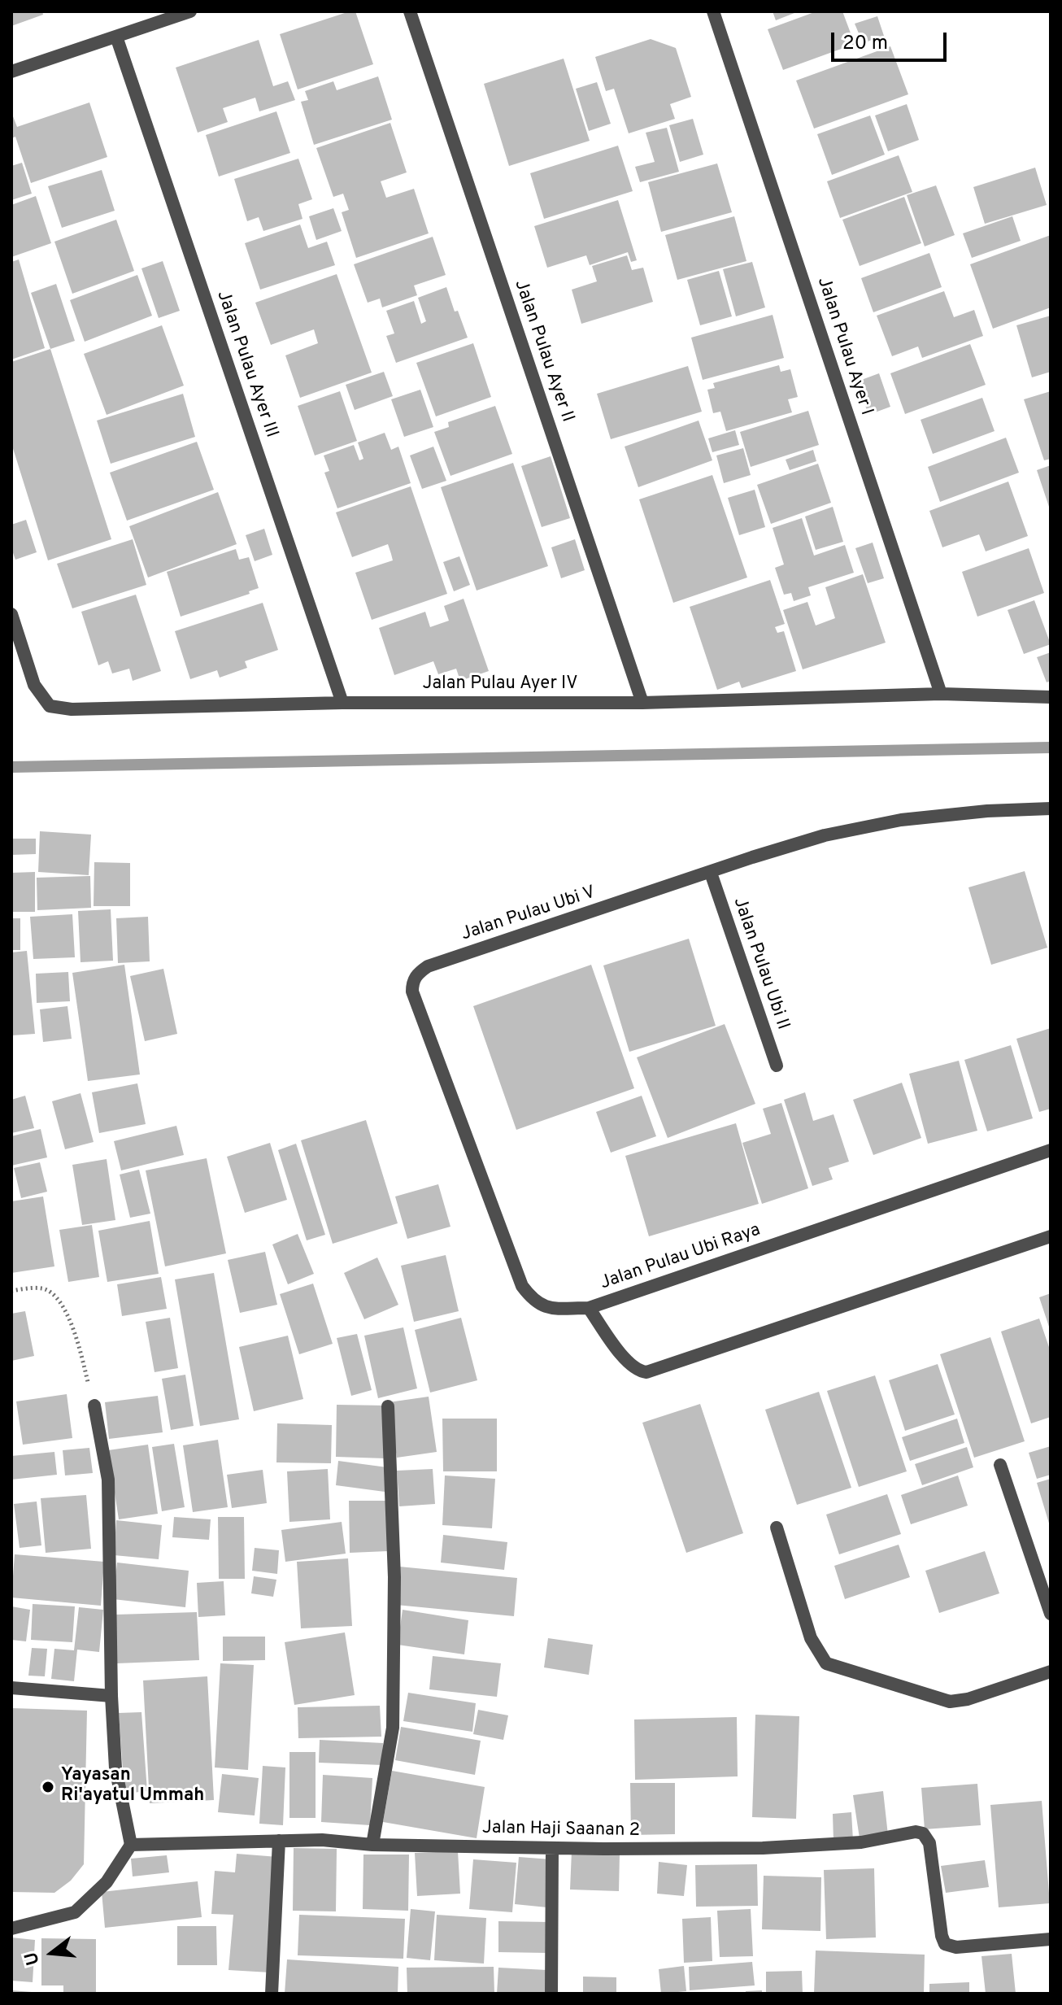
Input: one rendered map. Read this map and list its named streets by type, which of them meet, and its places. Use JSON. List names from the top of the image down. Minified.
{"streets":{"street":["Jalan Pulau Ayer I","Jalan Pulau Ayer II","Jalan Pulau Ayer III","Jalan Pulau Ayer IV","Jalan Pulau Ubi V","Jalan Pulau Ubi II","Jalan Pulau Ubi Raya","Jalan Haji Saanan 2"]},"crossings":[["Jalan Pulau Ayer I","Jalan Pulau Ayer IV"],["Jalan Pulau Ayer II","Jalan Pulau Ayer IV"],["Jalan Pulau Ayer III","Jalan Pulau Ayer IV"],["Jalan Pulau Ubi V","Jalan Pulau Ubi II"],["Jalan Pulau Ubi V","Jalan Pulau Ubi Raya"]],"places":["Yayasan Ri'ayatul Ummah"],"scale_bar":"20 m","north":"left"}
